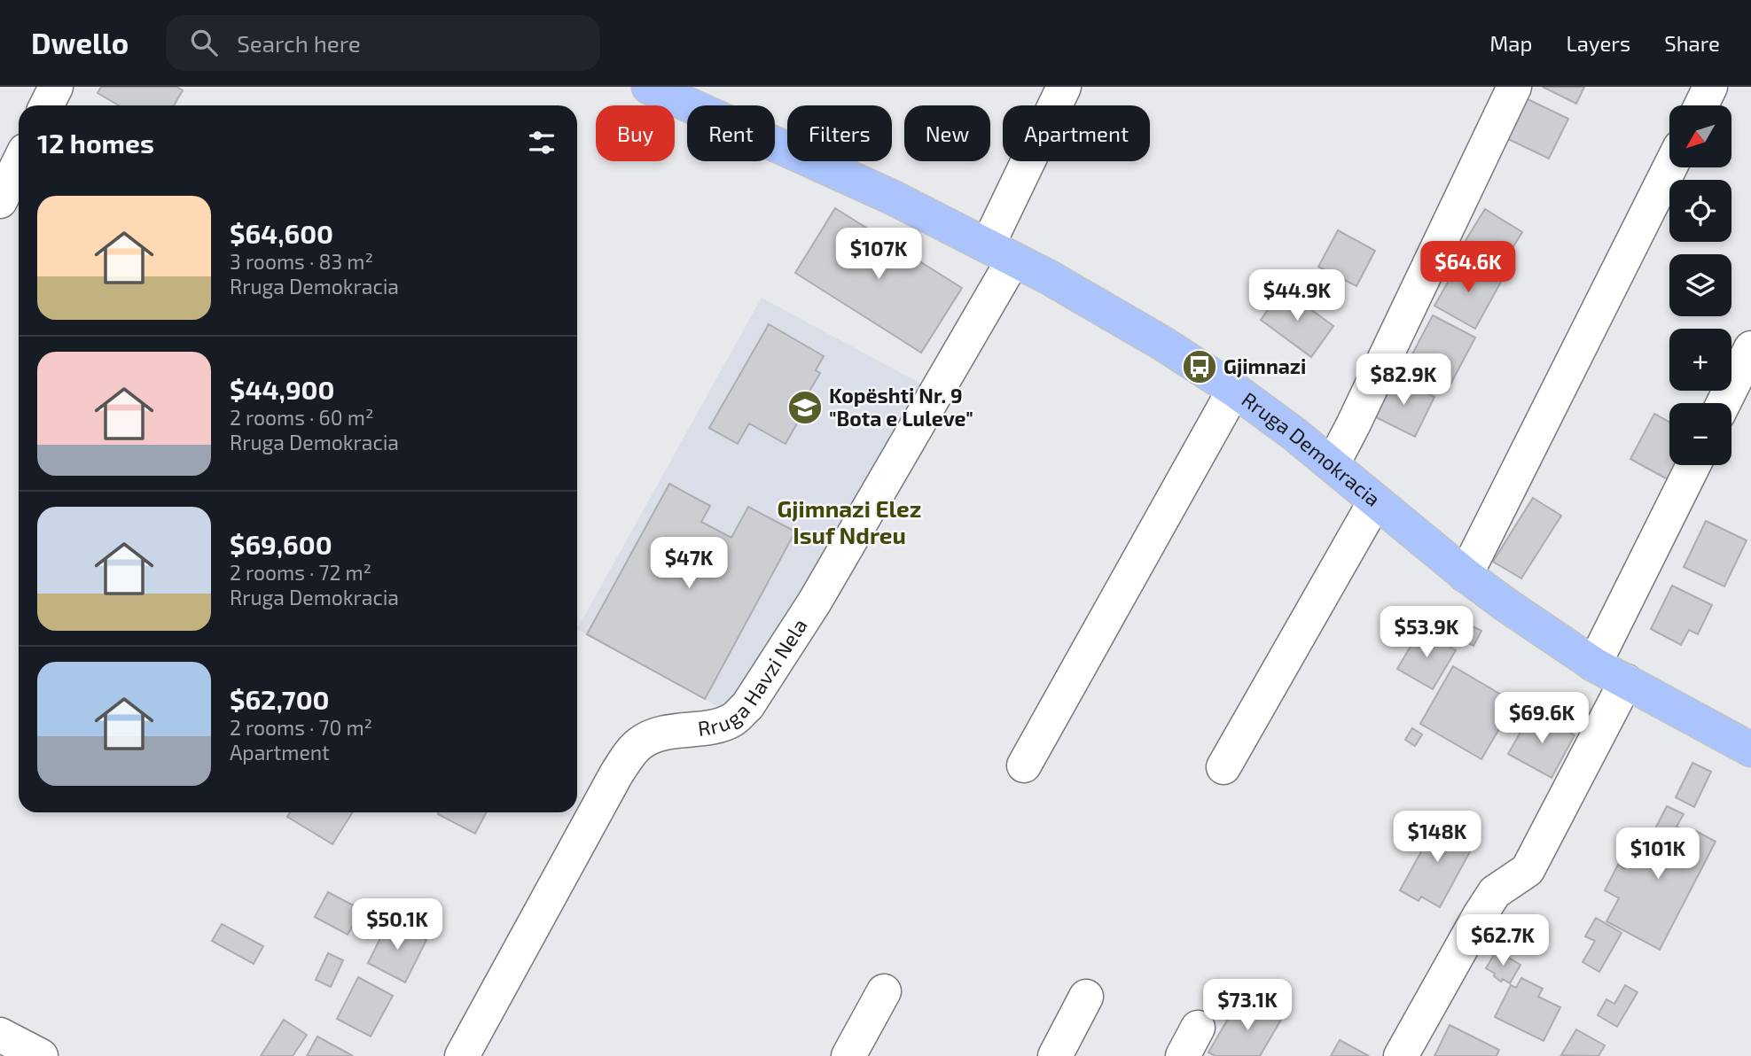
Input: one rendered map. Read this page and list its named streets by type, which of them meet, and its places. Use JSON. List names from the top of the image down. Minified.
{"streets":{"main road":["Rruga Demokracia"],"street":["Rruga Havzi Nela"]},"crossings":[["Rruga Demokracia","Rruga Havzi Nela"]],"districts":["Gjimnazi Elez Isuf Ndreu"],"places":{"bus stop":["Gjimnazi"],"school or university":["Kopështi Nr. 9 \"Bota e Luleve\""]},"north":"bottom left","page":{"header":"Dwello","search":"Search here","nav":["Map","Layers","Share"],"map_buttons":["+","−"],"chip":["Buy","Rent","Filters","New","Apartment"],"heading":"12 homes","list":[{"name":"$64,600","note":"3 rooms · 83 m² · Rruga Demokracia"},{"name":"$44,900","note":"2 rooms · 60 m² · Rruga Demokracia"},{"name":"$69,600","note":"2 rooms · 72 m² · Rruga Demokracia"},{"name":"$62,700","note":"2 rooms · 70 m² · Apartment"}],"price":["$107K","$64.6K","$44.9K","$82.9K","$47K","$53.9K","$69.6K","$148K","$101K","$50.1K","$62.7K","$73.1K"]}}
